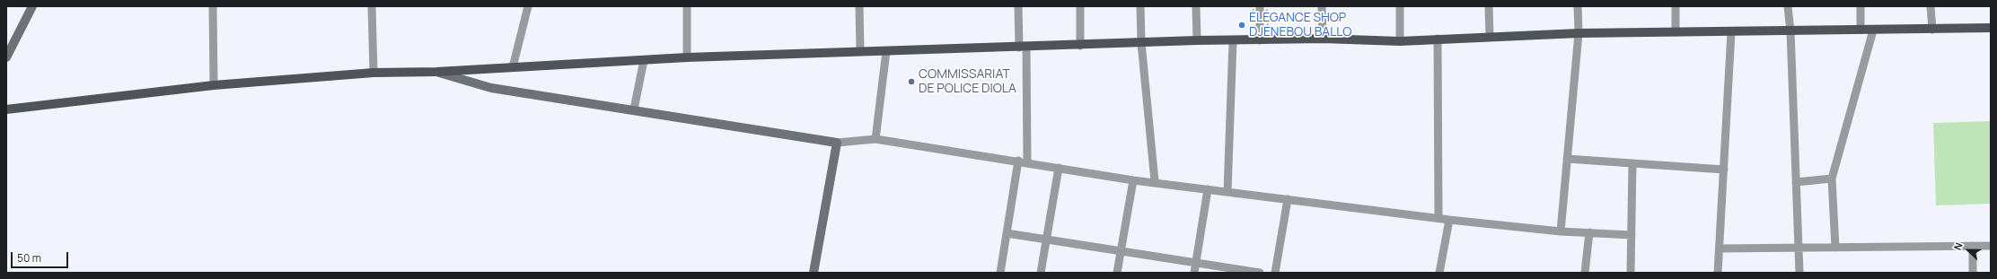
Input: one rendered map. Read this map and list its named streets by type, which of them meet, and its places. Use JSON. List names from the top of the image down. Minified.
{"places":["ÉLÉGANCE SHOP DJÉNEBOU BALLO","COMMISSARIAT DE POLICE DIOLA"],"scale_bar":"50 m","north":"left"}
